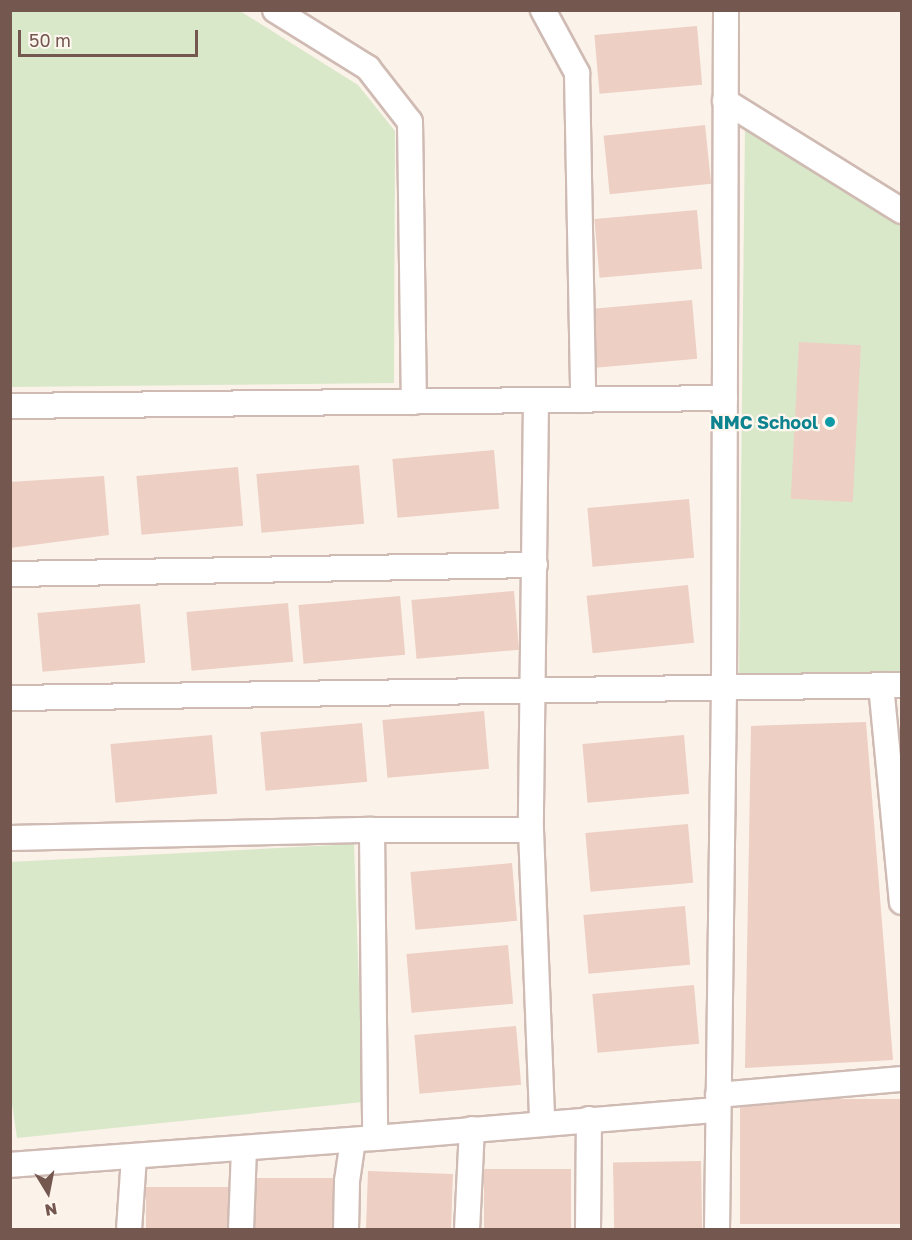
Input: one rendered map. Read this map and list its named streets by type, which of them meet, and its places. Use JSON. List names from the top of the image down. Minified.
{"places":["NMC School"],"scale_bar":"50 m","north":"bottom"}
